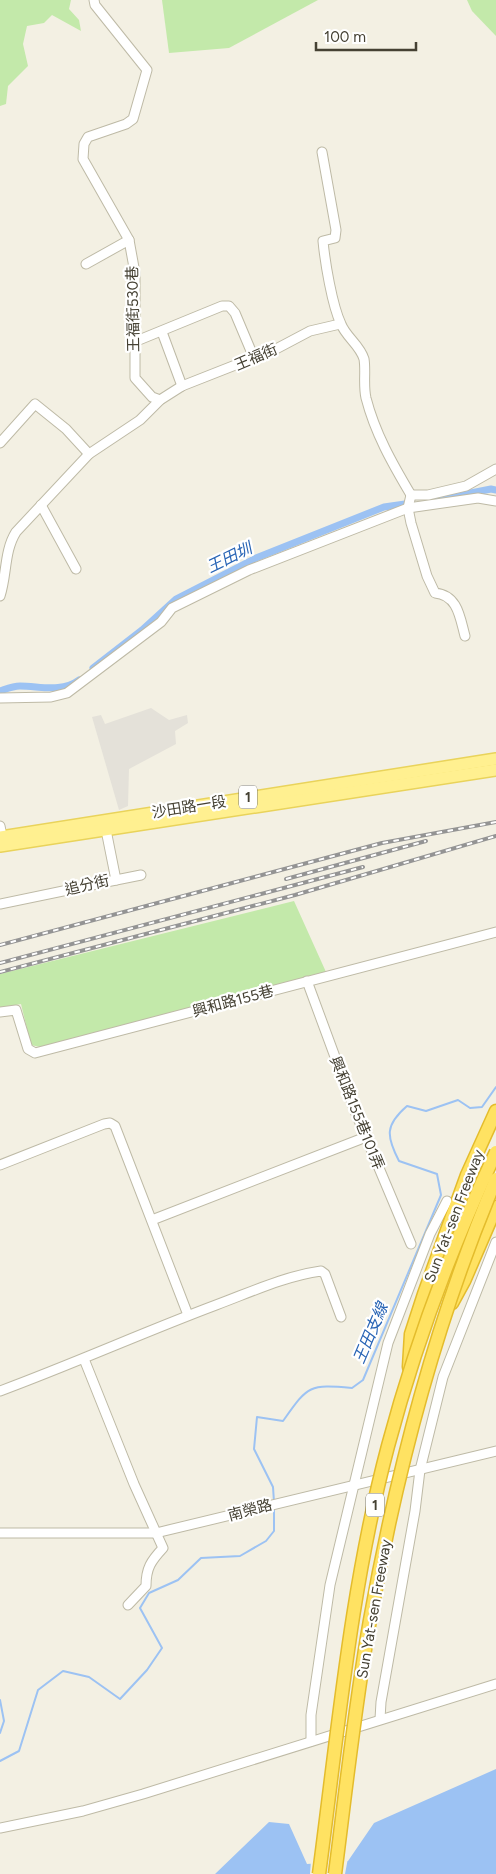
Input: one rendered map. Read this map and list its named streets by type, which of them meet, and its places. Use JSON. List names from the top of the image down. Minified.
{"streets":{"highway":["1","Sun Yat-sen Freeway"],"main road":["沙田路一段"],"street":["王福街530巷","王福街","追分街","興和路155巷","興和路155巷101弄","南榮路"]},"crossings":[["王福街530巷","王福街"],["沙田路一段","追分街"],["興和路155巷","興和路155巷101弄"]],"water":["王田圳","王田支線"],"scale_bar":"100 m"}
